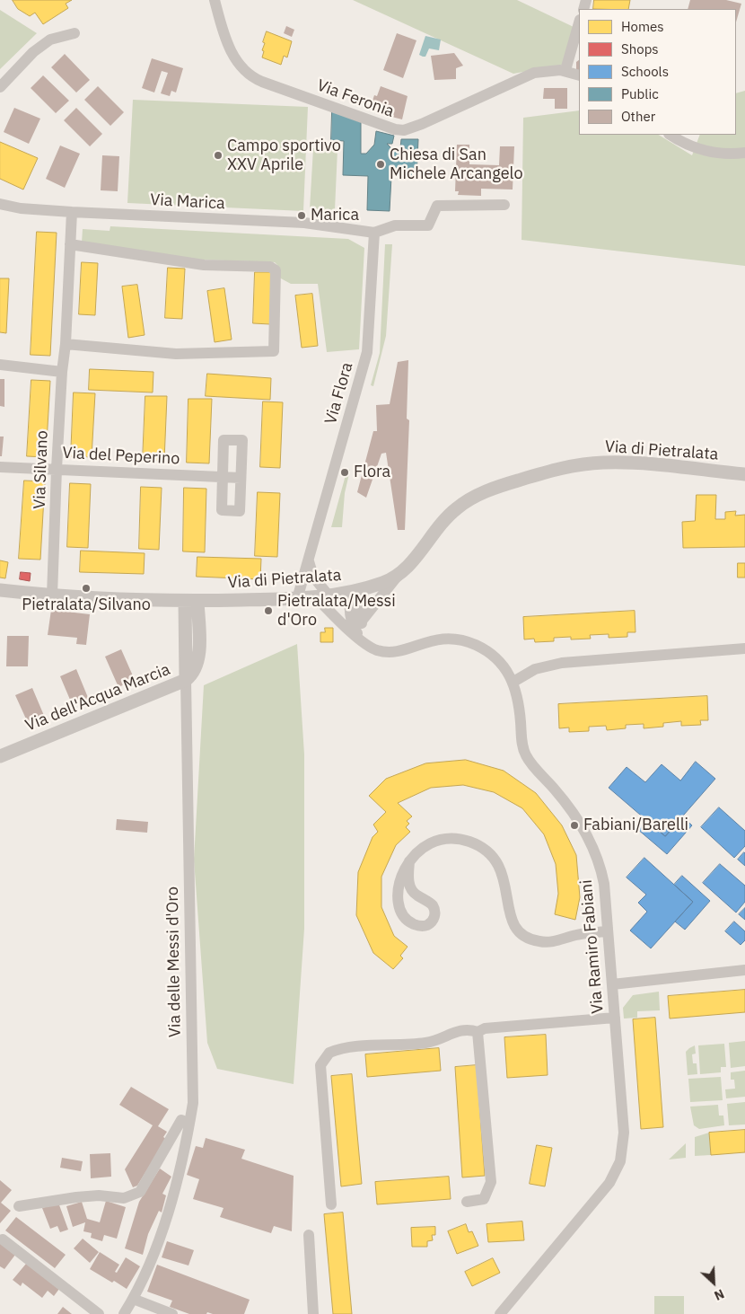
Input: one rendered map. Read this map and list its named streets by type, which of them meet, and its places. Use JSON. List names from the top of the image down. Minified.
{"streets":{"street":["Via Feronia","Via Marica","Via Flora","Via di Pietralata","Via del Peperino","Via Silvano","Via dell'Acqua Marcia","Via Ramiro Fabiani","Via delle Messi d'Oro"]},"crossings":[["Via Marica","Via Flora"],["Via Marica","Via Silvano"],["Via Flora","Via di Pietralata"],["Via di Pietralata","Via Silvano"],["Via di Pietralata","Via dell'Acqua Marcia"],["Via di Pietralata","Via Ramiro Fabiani"],["Via del Peperino","Via Silvano"],["Via dell'Acqua Marcia","Via delle Messi d'Oro"]],"places":["Campo sportivo XXV Aprile","Chiesa di San Michele Arcangelo","Marica","Flora","Pietralata/Silvano","Pietralata/Messi d'Oro","Fabiani/Barelli"],"legend":["Homes","Shops","Schools","Public","Other"],"north":"bottom right"}
